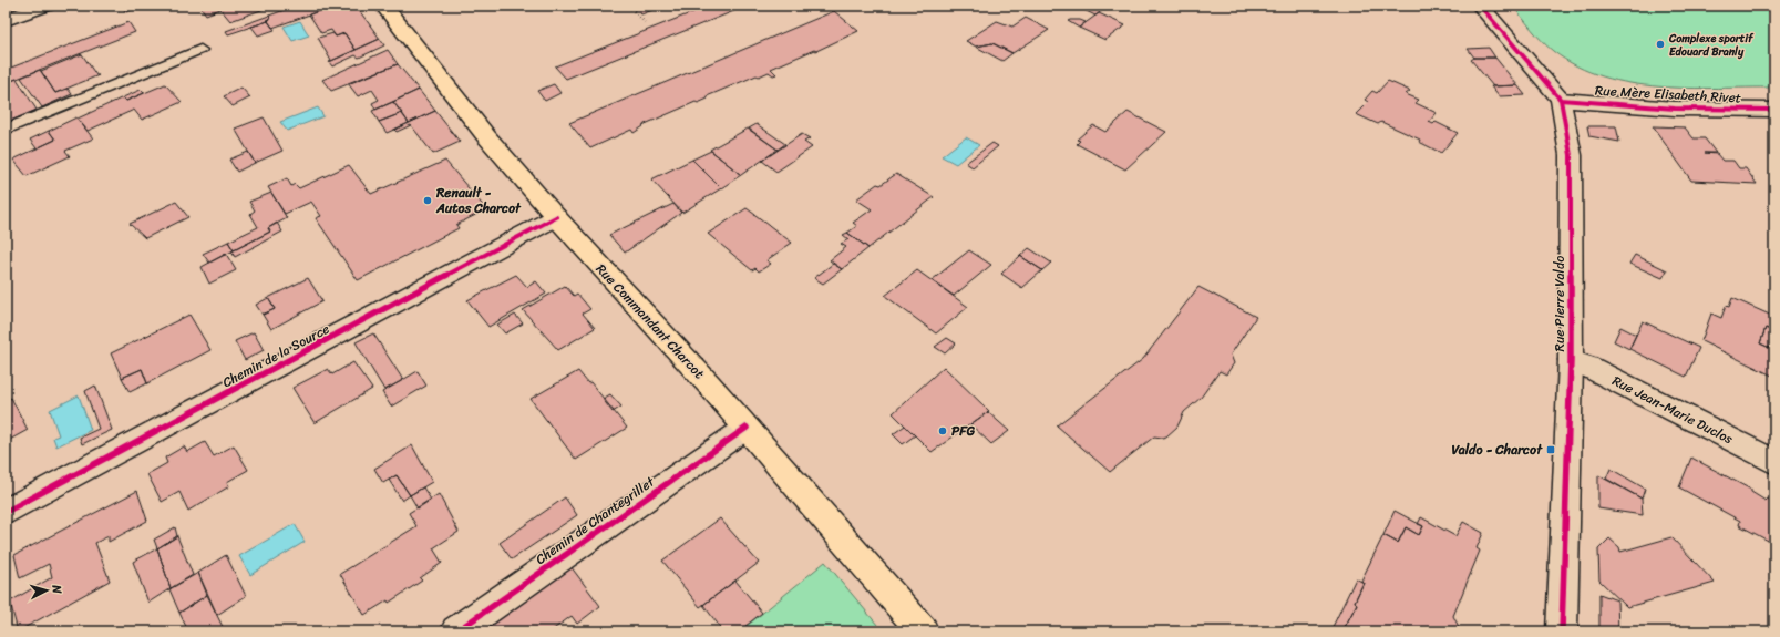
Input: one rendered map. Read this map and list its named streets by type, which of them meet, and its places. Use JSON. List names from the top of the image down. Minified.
{"streets":{"main road":["Rue Commandant Charcot"],"street":["Rue Mère Elisabeth Rivet","Rue Pierre Valdo","Chemin de la Source","Rue Jean-Marie Duclos","Chemin de Chantegrillet"]},"crossings":[["Rue Mère Elisabeth Rivet","Rue Pierre Valdo"],["Rue Pierre Valdo","Rue Jean-Marie Duclos"],["Rue Commandant Charcot","Chemin de la Source"],["Rue Commandant Charcot","Chemin de Chantegrillet"]],"places":{"other":["Complexe sportif Edouard Branly","Renault - Autos Charcot","PFG"],"transit":["Valdo - Charcot"]},"north":"right"}
